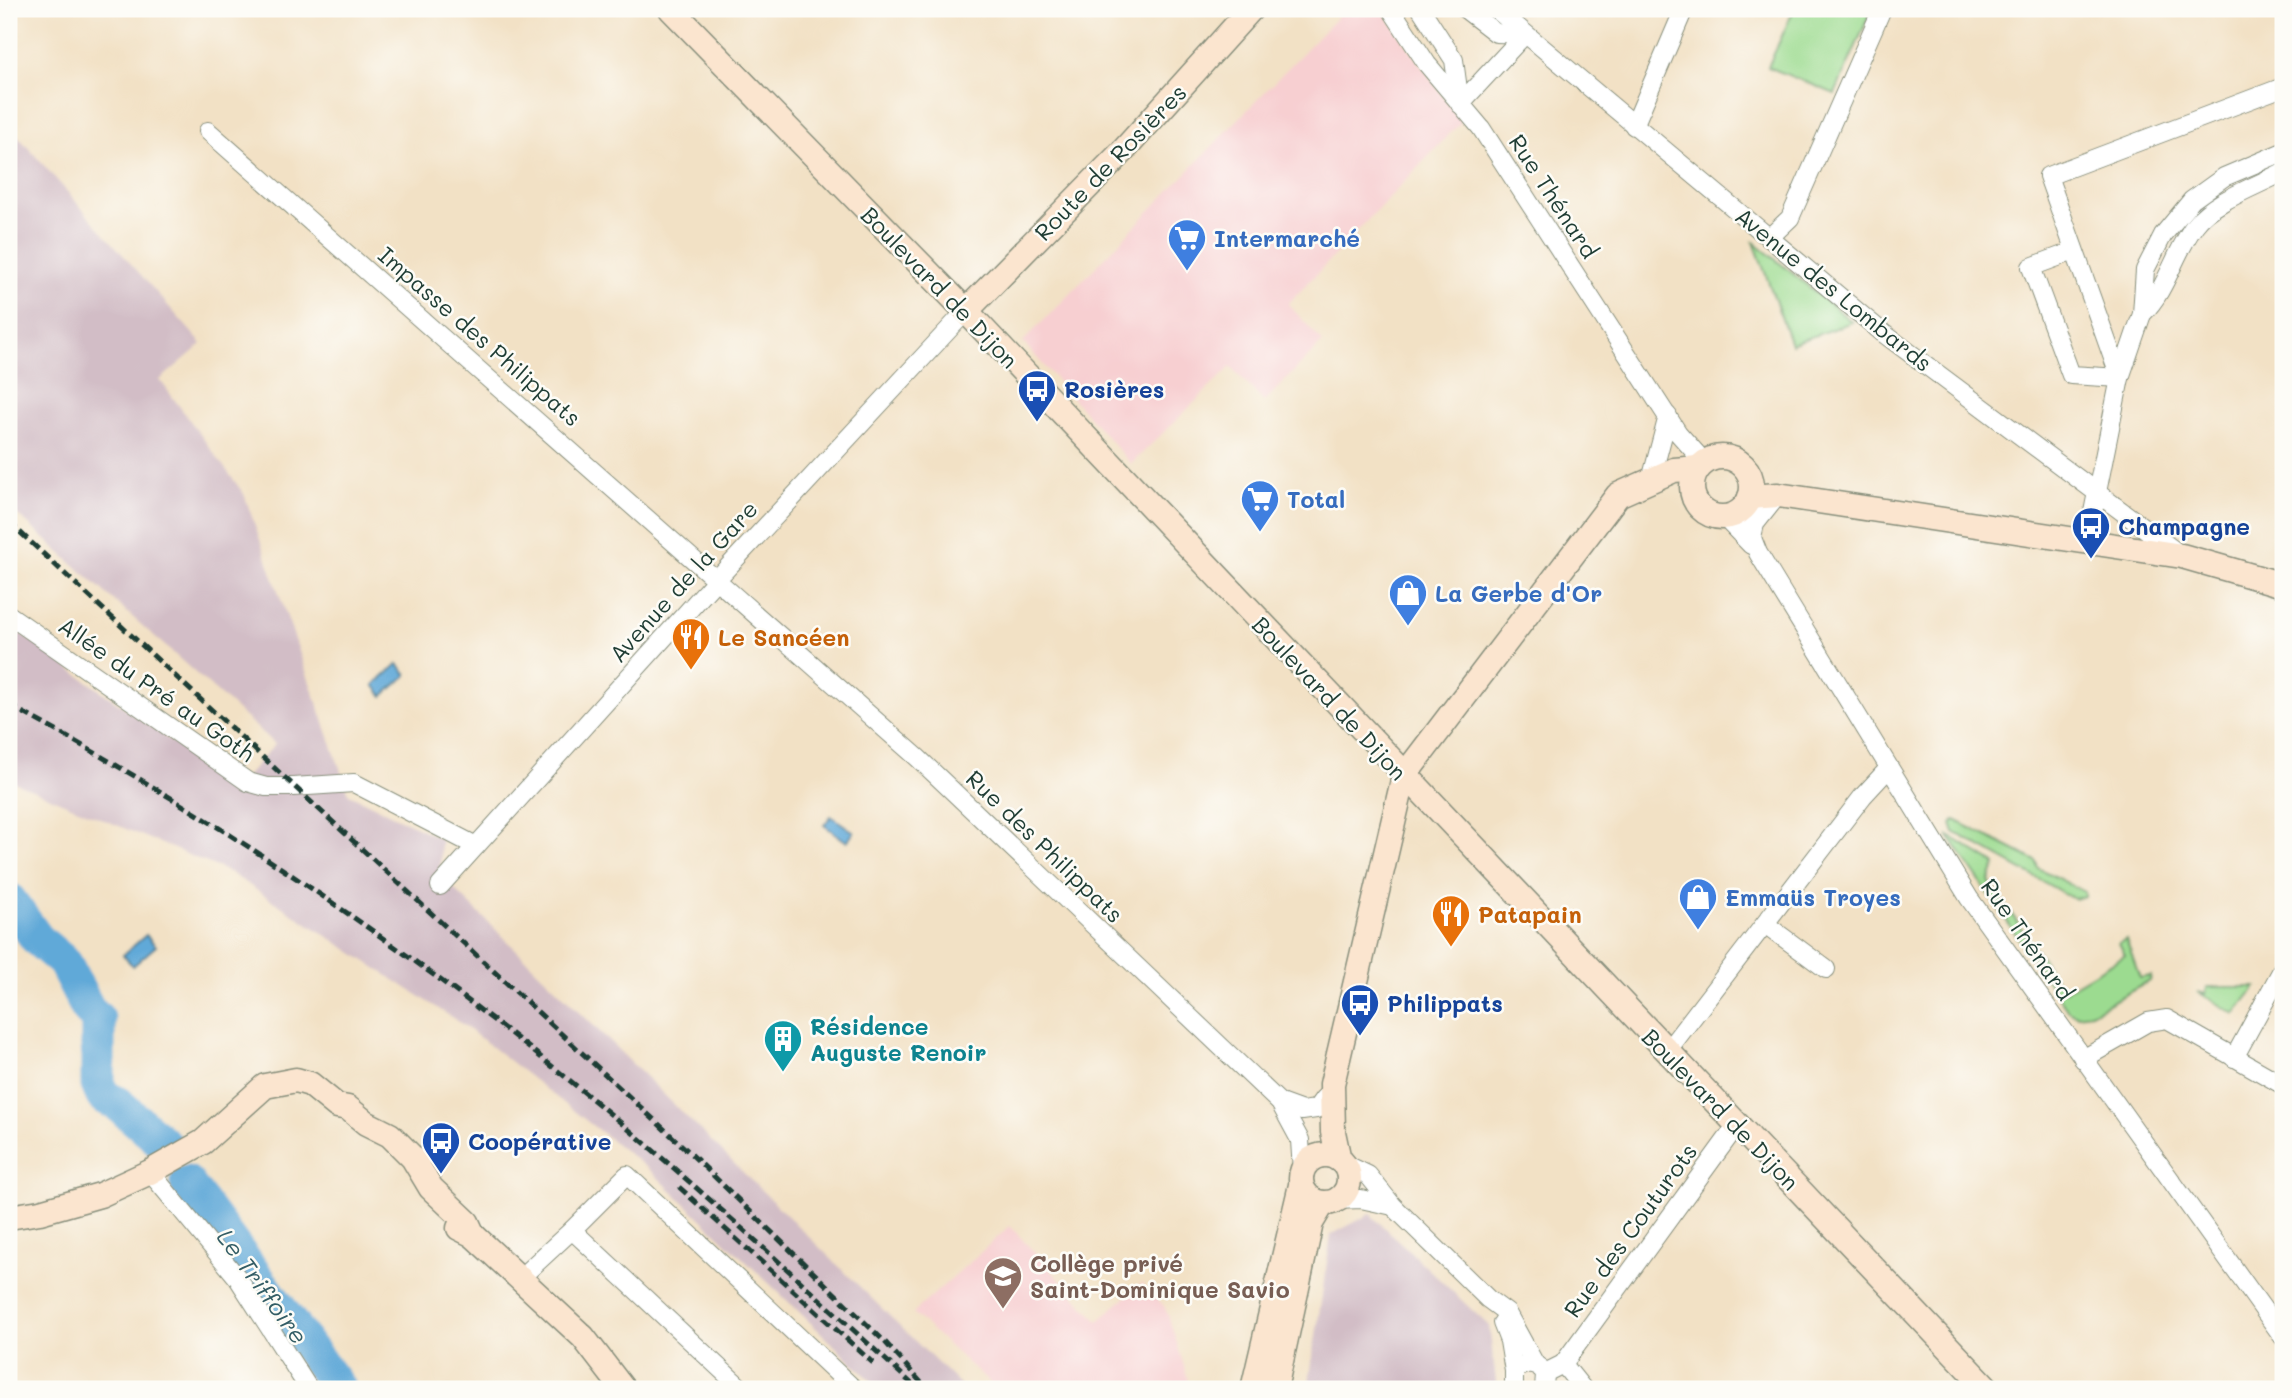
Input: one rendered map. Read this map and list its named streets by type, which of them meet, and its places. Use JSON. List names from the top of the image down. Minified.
{"streets":{"street":["Route de Rosières","Rue Thénard","Boulevard de Dijon","Avenue des Lombards","Impasse des Philippats","Avenue de la Gare","Allée du Pré au Goth","Rue des Philippats","Rue des Couturots"]},"crossings":[["Route de Rosières","Boulevard de Dijon"],["Route de Rosières","Avenue de la Gare"],["Rue Thénard","Avenue des Lombards"],["Boulevard de Dijon","Avenue de la Gare"],["Boulevard de Dijon","Rue des Couturots"],["Impasse des Philippats","Avenue de la Gare"],["Impasse des Philippats","Rue des Philippats"],["Avenue de la Gare","Allée du Pré au Goth"],["Avenue de la Gare","Rue des Philippats"]],"water":["Le Triffoire"],"places":{"supermarket":["Intermarché","Total"],"bus stop":["Rosières","Champagne","Philippats","Coopérative"],"shop":["La Gerbe d'Or","Emmaüs Troyes"],"restaurant":["Le Sancéen","Patapain"],"building":["Résidence Auguste Renoir"],"school or university":["Collège privé Saint-Dominique Savio"]}}
